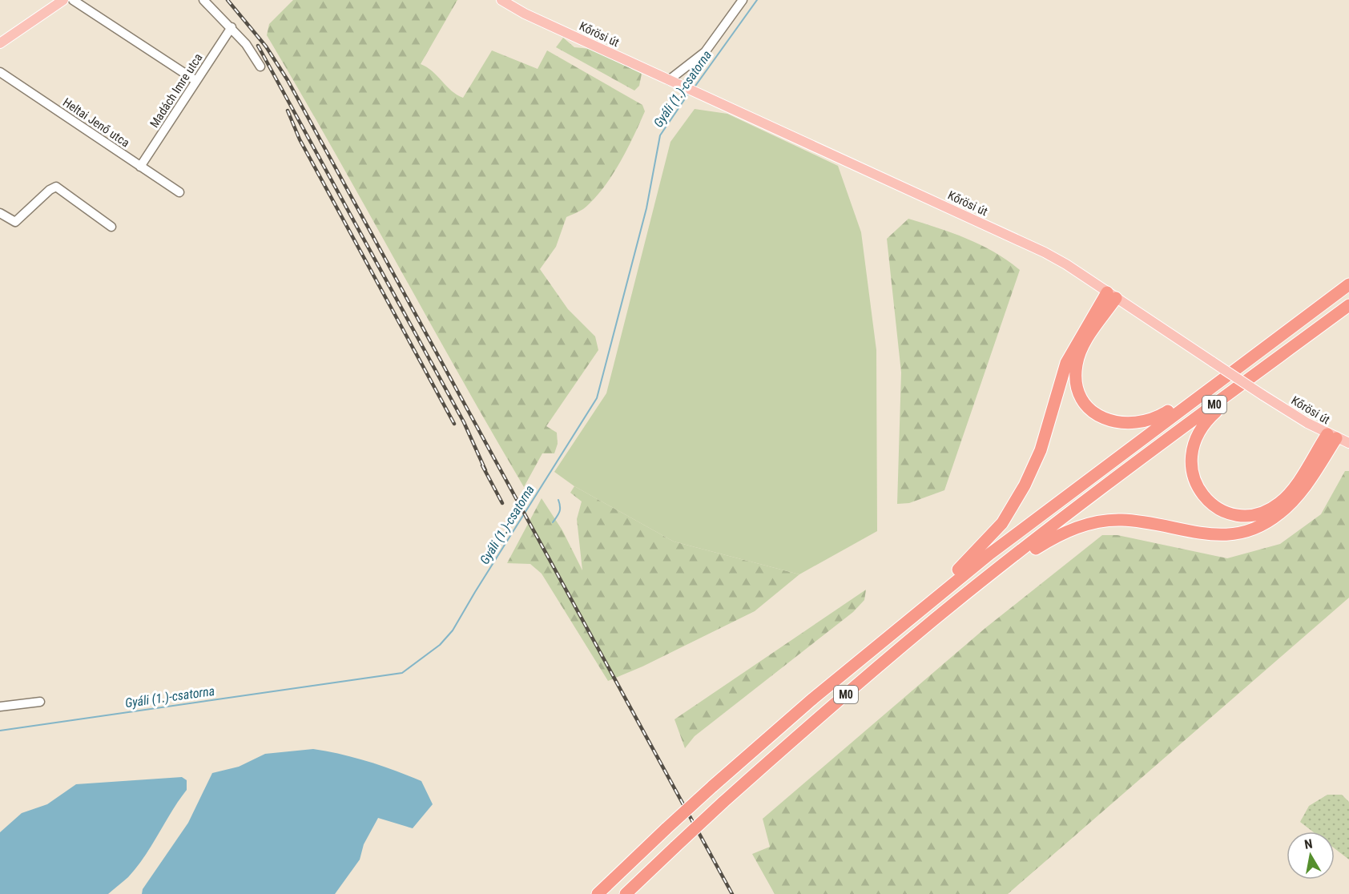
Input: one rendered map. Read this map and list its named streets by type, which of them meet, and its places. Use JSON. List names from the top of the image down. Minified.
{"streets":{"highway":["M0"],"main road":["Kőrösi út"],"street":["Madách Imre utca","Heltai Jenő utca"]},"crossings":[["Madách Imre utca","Heltai Jenő utca"]],"water":["Gyáli (1.)-csatorna"],"north":"top"}
